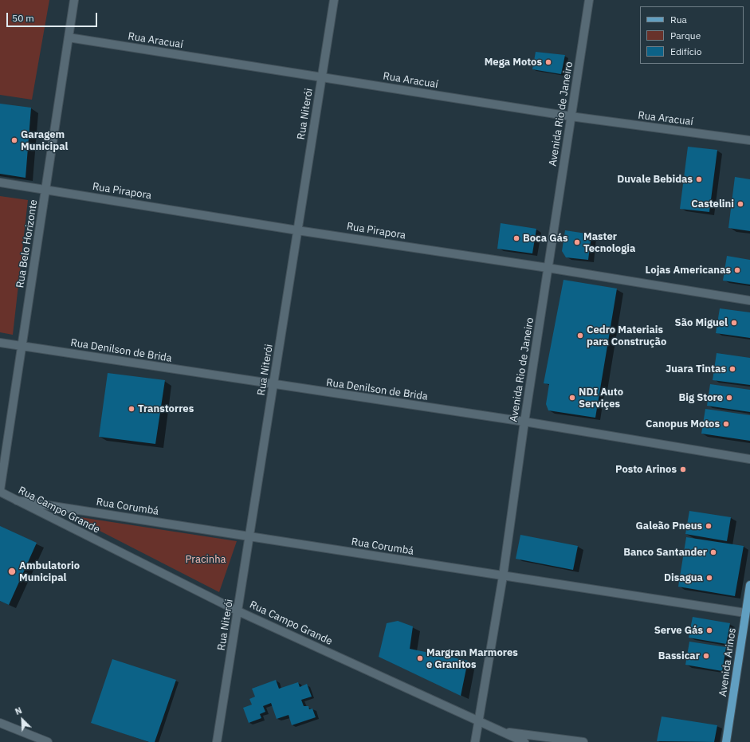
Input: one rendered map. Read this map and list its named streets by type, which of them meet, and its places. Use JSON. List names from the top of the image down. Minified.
{"streets":{"main road":["Avenida Arinos"],"street":["Rua Aracuaí","Rua Niterói","Avenida Rio de Janeiro","Rua Pirapora","Rua Belo Horizonte","Rua Denilson de Brida","Rua Corumbá","Rua Campo Grande"]},"crossings":[["Rua Aracuaí","Rua Niterói"],["Rua Aracuaí","Avenida Rio de Janeiro"],["Rua Aracuaí","Rua Belo Horizonte"],["Rua Niterói","Rua Pirapora"],["Rua Niterói","Rua Denilson de Brida"],["Rua Niterói","Rua Corumbá"],["Rua Niterói","Rua Campo Grande"],["Avenida Rio de Janeiro","Rua Pirapora"],["Avenida Rio de Janeiro","Rua Denilson de Brida"],["Avenida Rio de Janeiro","Rua Corumbá"],["Avenida Rio de Janeiro","Rua Campo Grande"],["Rua Pirapora","Rua Belo Horizonte"],["Rua Belo Horizonte","Rua Denilson de Brida"],["Rua Belo Horizonte","Rua Campo Grande"],["Rua Corumbá","Rua Campo Grande"],["Rua Corumbá","Avenida Arinos"]],"parks":["Pracinha"],"places":["Mega Motos","Garagem Municipal","Duvale Bebidas","Castelini","Boca Gás","Master Tecnologia","Lojas Americanas","São Miguel","Cedro Materiais para Construção","Juara Tintas","NDI Auto Serviçes","Big Store","Transtorres","Canopus Motos","Posto Arinos","Galeão Pneus","Banco Santander","Ambulatorio Municipal","Disagua","Serve Gás","Bassicar","Margran Marmores e Granitos"],"legend":["Rua","Parque","Edifício"],"scale_bar":"50 m","north":"top left"}
